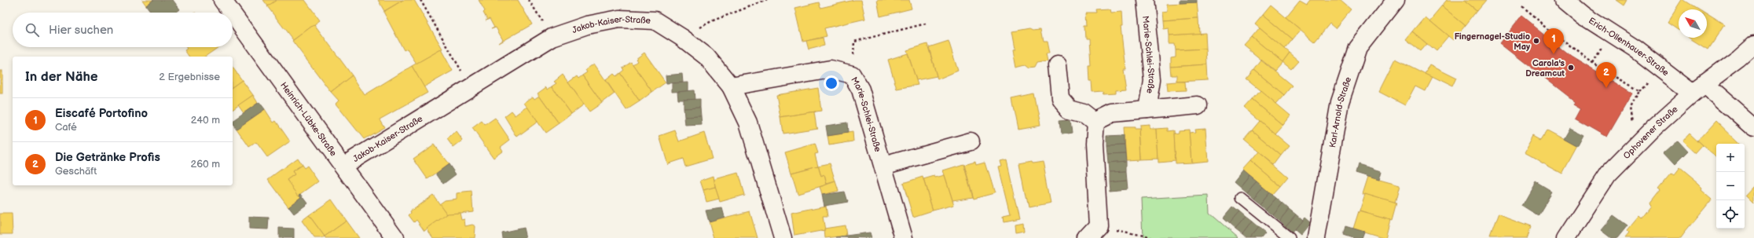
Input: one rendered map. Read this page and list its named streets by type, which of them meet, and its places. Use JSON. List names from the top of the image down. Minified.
{"streets":{"street":["Jakob-Kaiser-Straße","Erich-Ollenhauer-Straße","Marie-Schlei-Straße","Karl-Arnold-Straße","Heinrich-Lübke-Straße","Ophovener Straße"]},"crossings":[["Jakob-Kaiser-Straße","Marie-Schlei-Straße"],["Jakob-Kaiser-Straße","Heinrich-Lübke-Straße"],["Erich-Ollenhauer-Straße","Ophovener Straße"]],"places":["Fingernagel-Studio May","Carola's Dreamcut"],"north":"top left","page":{"search":"Hier suchen","pins":["1","2"],"heading":["In der Nähe","2 Ergebnisse"],"list":[{"mark":"1","name":"Eiscafé Portofino","note":"Café","value":"240 m"},{"mark":"2","name":"Die Getränke Profis","note":"Geschäft","value":"260 m"}],"map_buttons":["+","−"]}}
